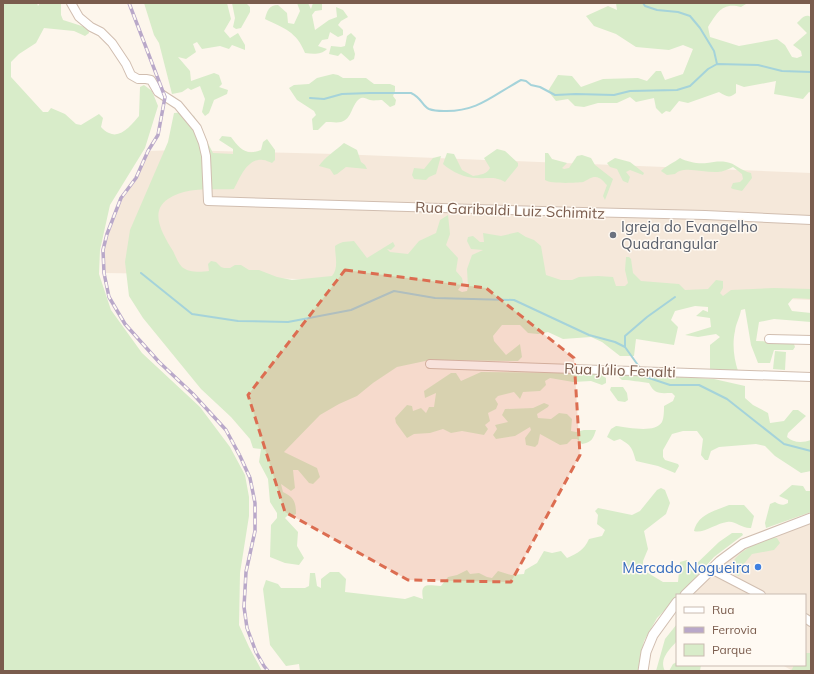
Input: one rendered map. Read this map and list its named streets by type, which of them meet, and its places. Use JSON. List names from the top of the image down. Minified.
{"streets":{"street":["Rua Garibaldi Luiz Schimitz","Rua Júlio Fenalti"]},"places":["Igreja do Evangelho Quadrangular","Mercado Nogueira"],"legend":["Rua","Ferrovia","Parque"]}
